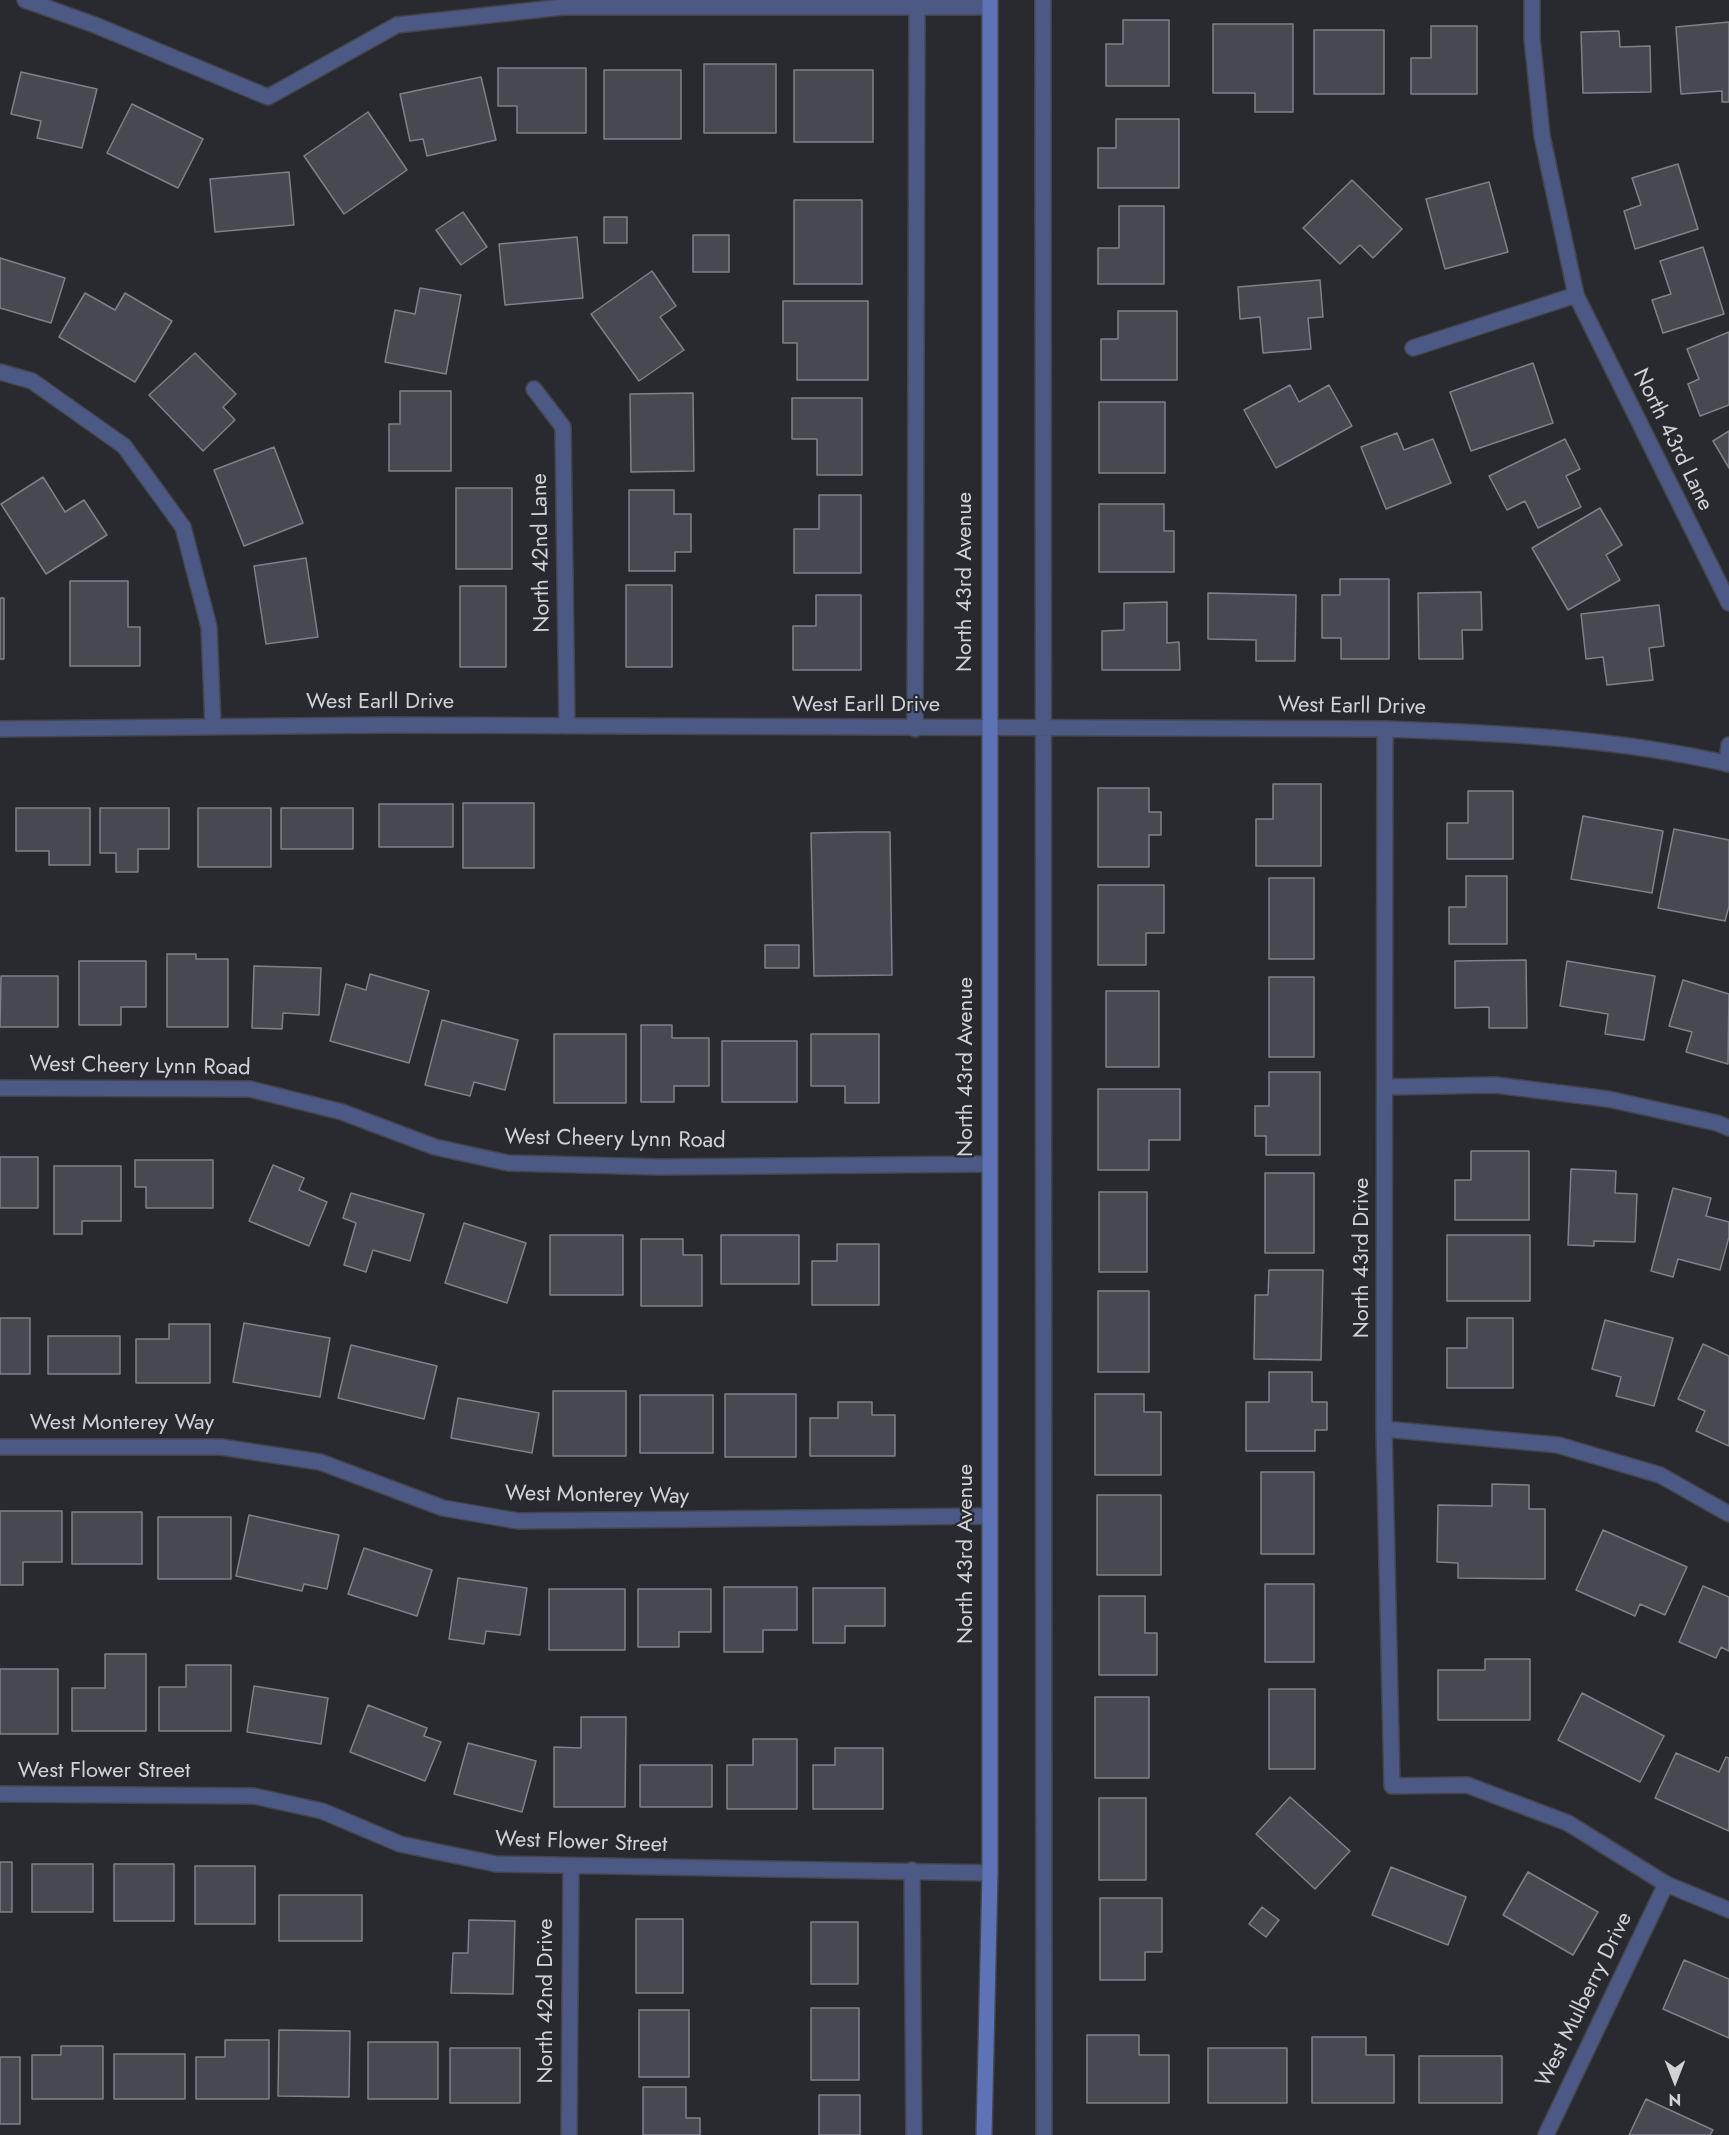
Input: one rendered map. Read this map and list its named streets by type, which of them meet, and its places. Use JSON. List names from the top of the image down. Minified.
{"streets":{"main road":["North 43rd Avenue"],"street":["North 43rd Lane","North 42nd Lane","West Earll Drive","West Cheery Lynn Road","North 43rd Drive","West Monterey Way","West Flower Street","West Mulberry Drive","North 42nd Drive"]},"crossings":[["North 42nd Lane","West Earll Drive"],["North 43rd Avenue","West Earll Drive"],["North 43rd Avenue","West Cheery Lynn Road"],["North 43rd Avenue","West Monterey Way"],["North 43rd Avenue","West Flower Street"],["West Earll Drive","North 43rd Drive"],["North 43rd Drive","West Mulberry Drive"],["West Flower Street","North 42nd Drive"]],"north":"bottom"}
